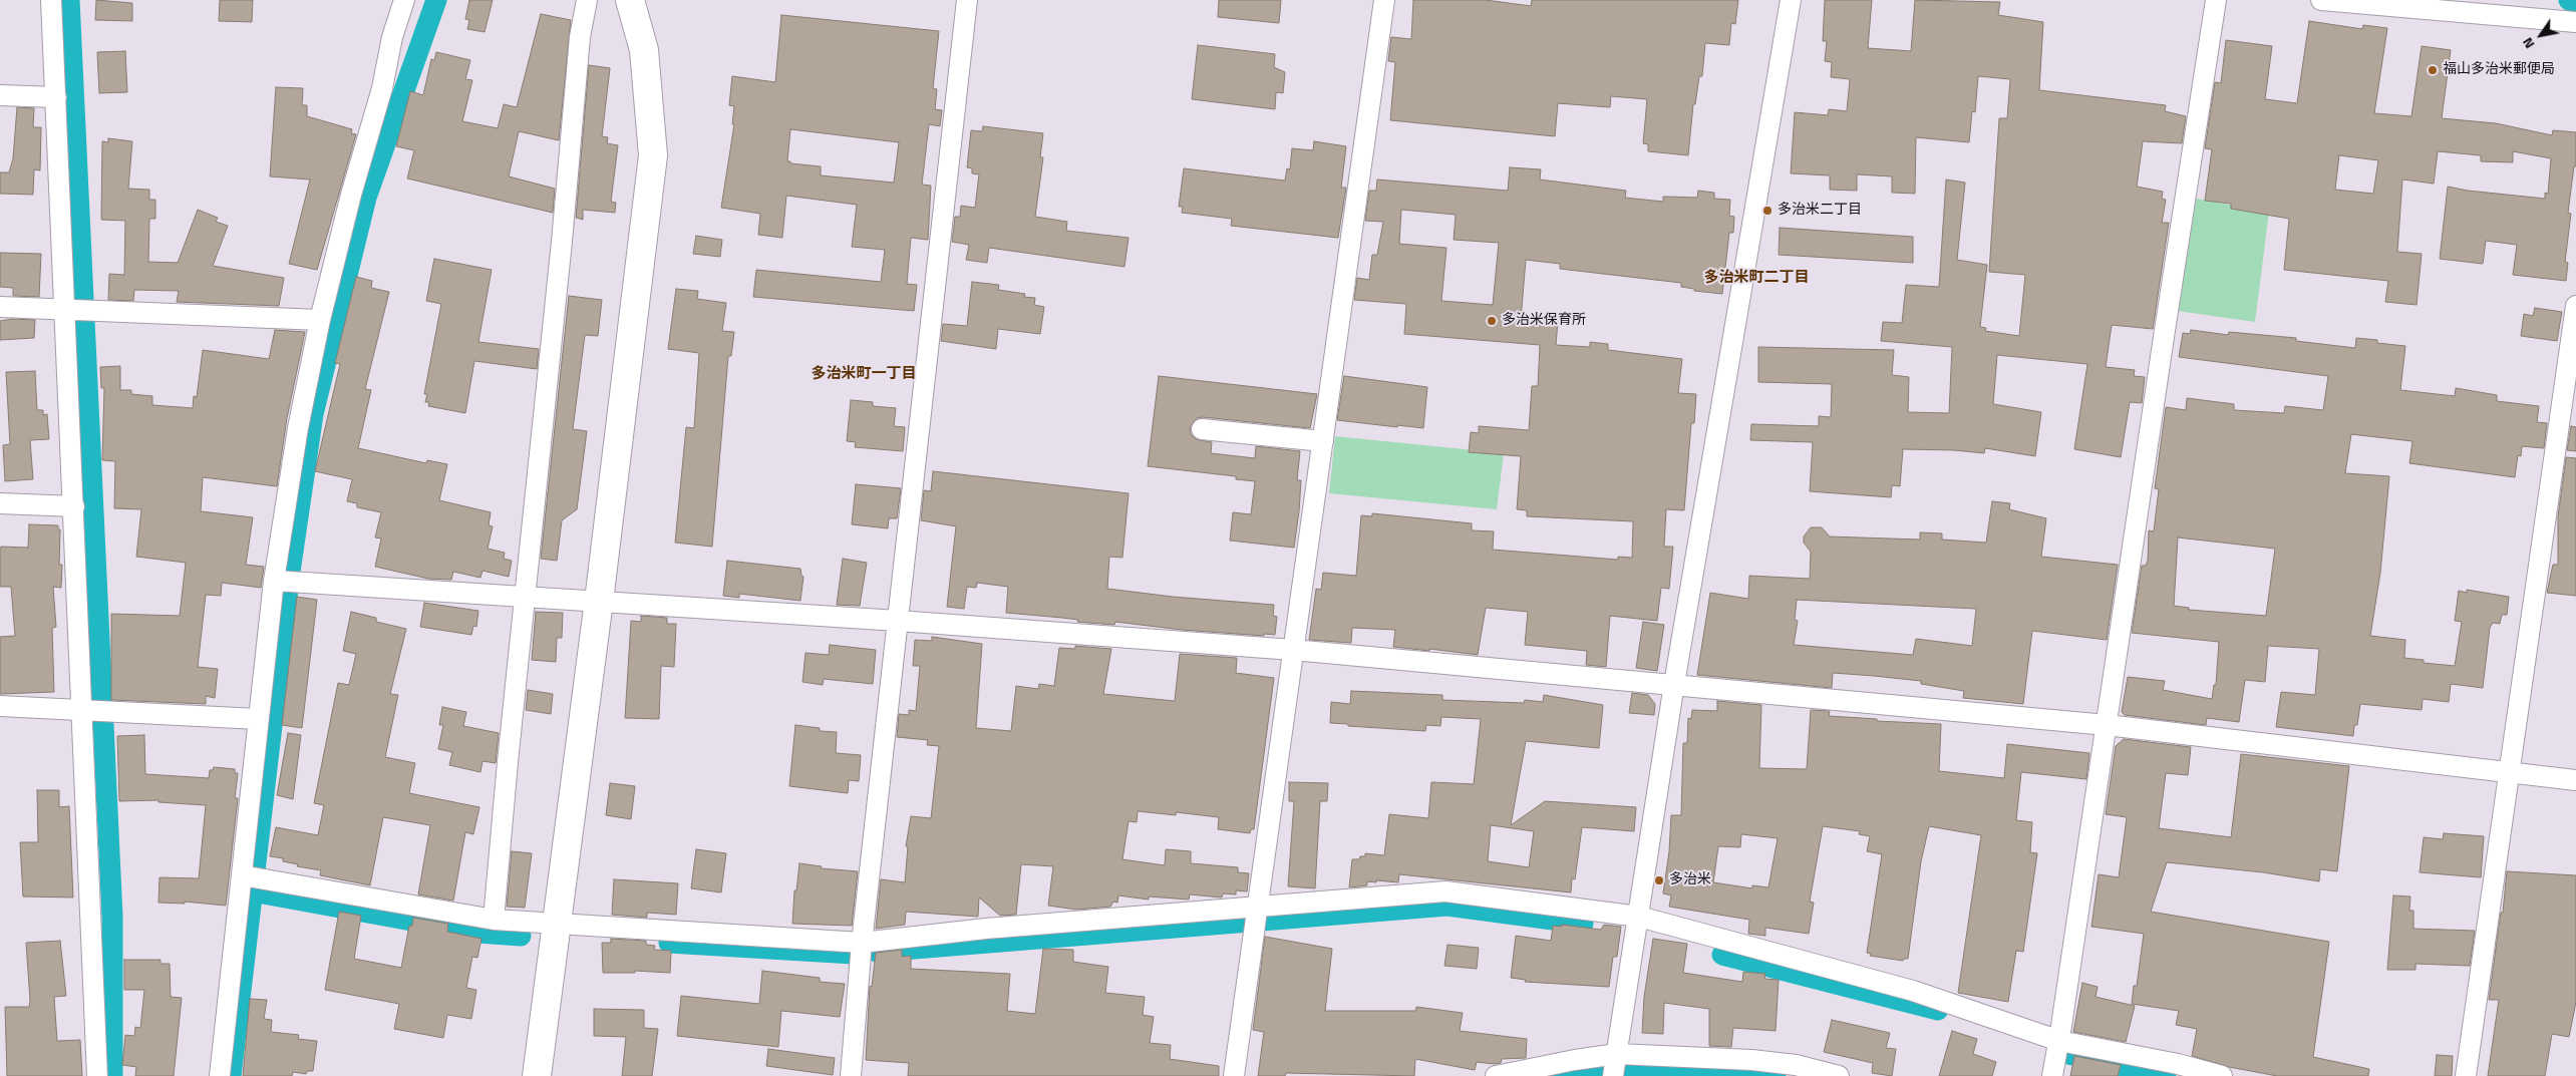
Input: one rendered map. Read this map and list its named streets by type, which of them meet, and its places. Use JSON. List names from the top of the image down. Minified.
{"districts":["多治米町二丁目","多治米町一丁目"],"places":["福山多治米郵便局","多治米二丁目","多治米保育所","多治米"],"north":"bottom left"}
